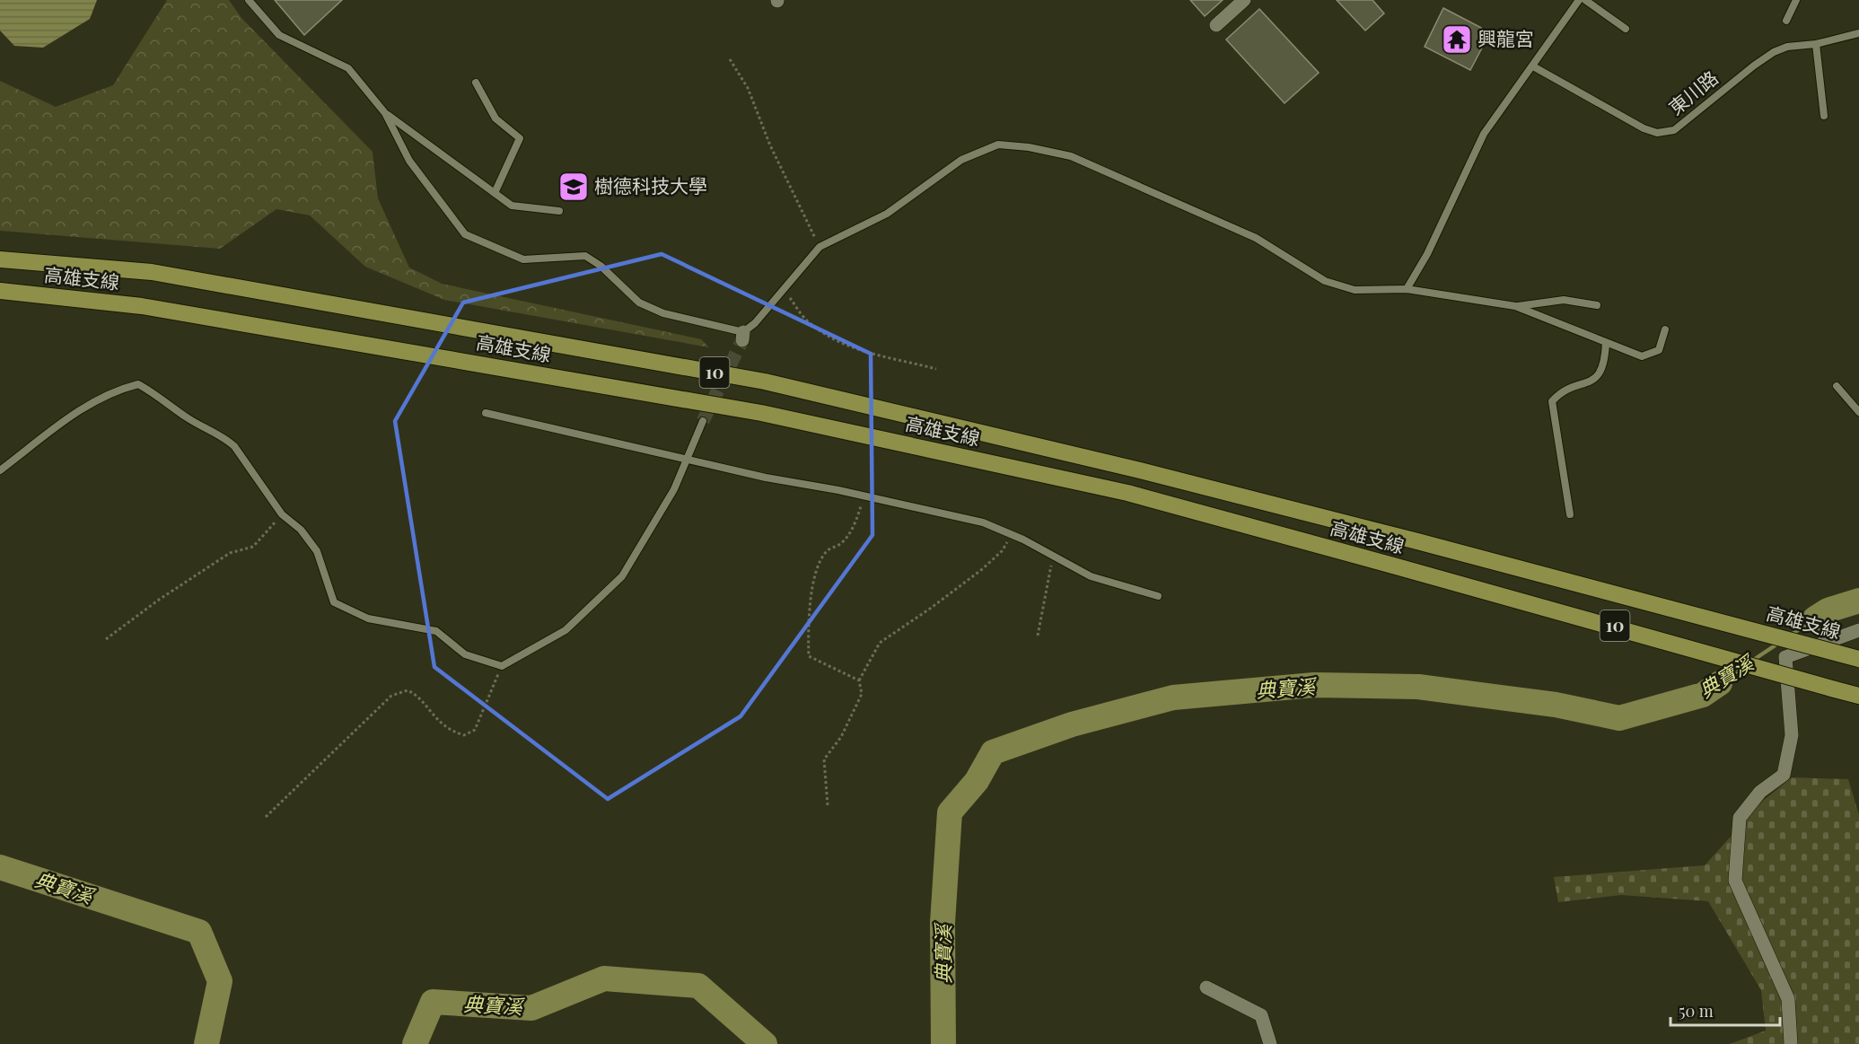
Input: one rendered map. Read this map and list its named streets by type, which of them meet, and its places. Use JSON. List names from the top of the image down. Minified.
{"streets":{"highway":["高雄支線","10"],"lane":["東川路"]},"water":["典寶溪"],"places":{"temple":["興龍宮"],"school or university":["樹德科技大學"]},"scale_bar":"50 m"}
